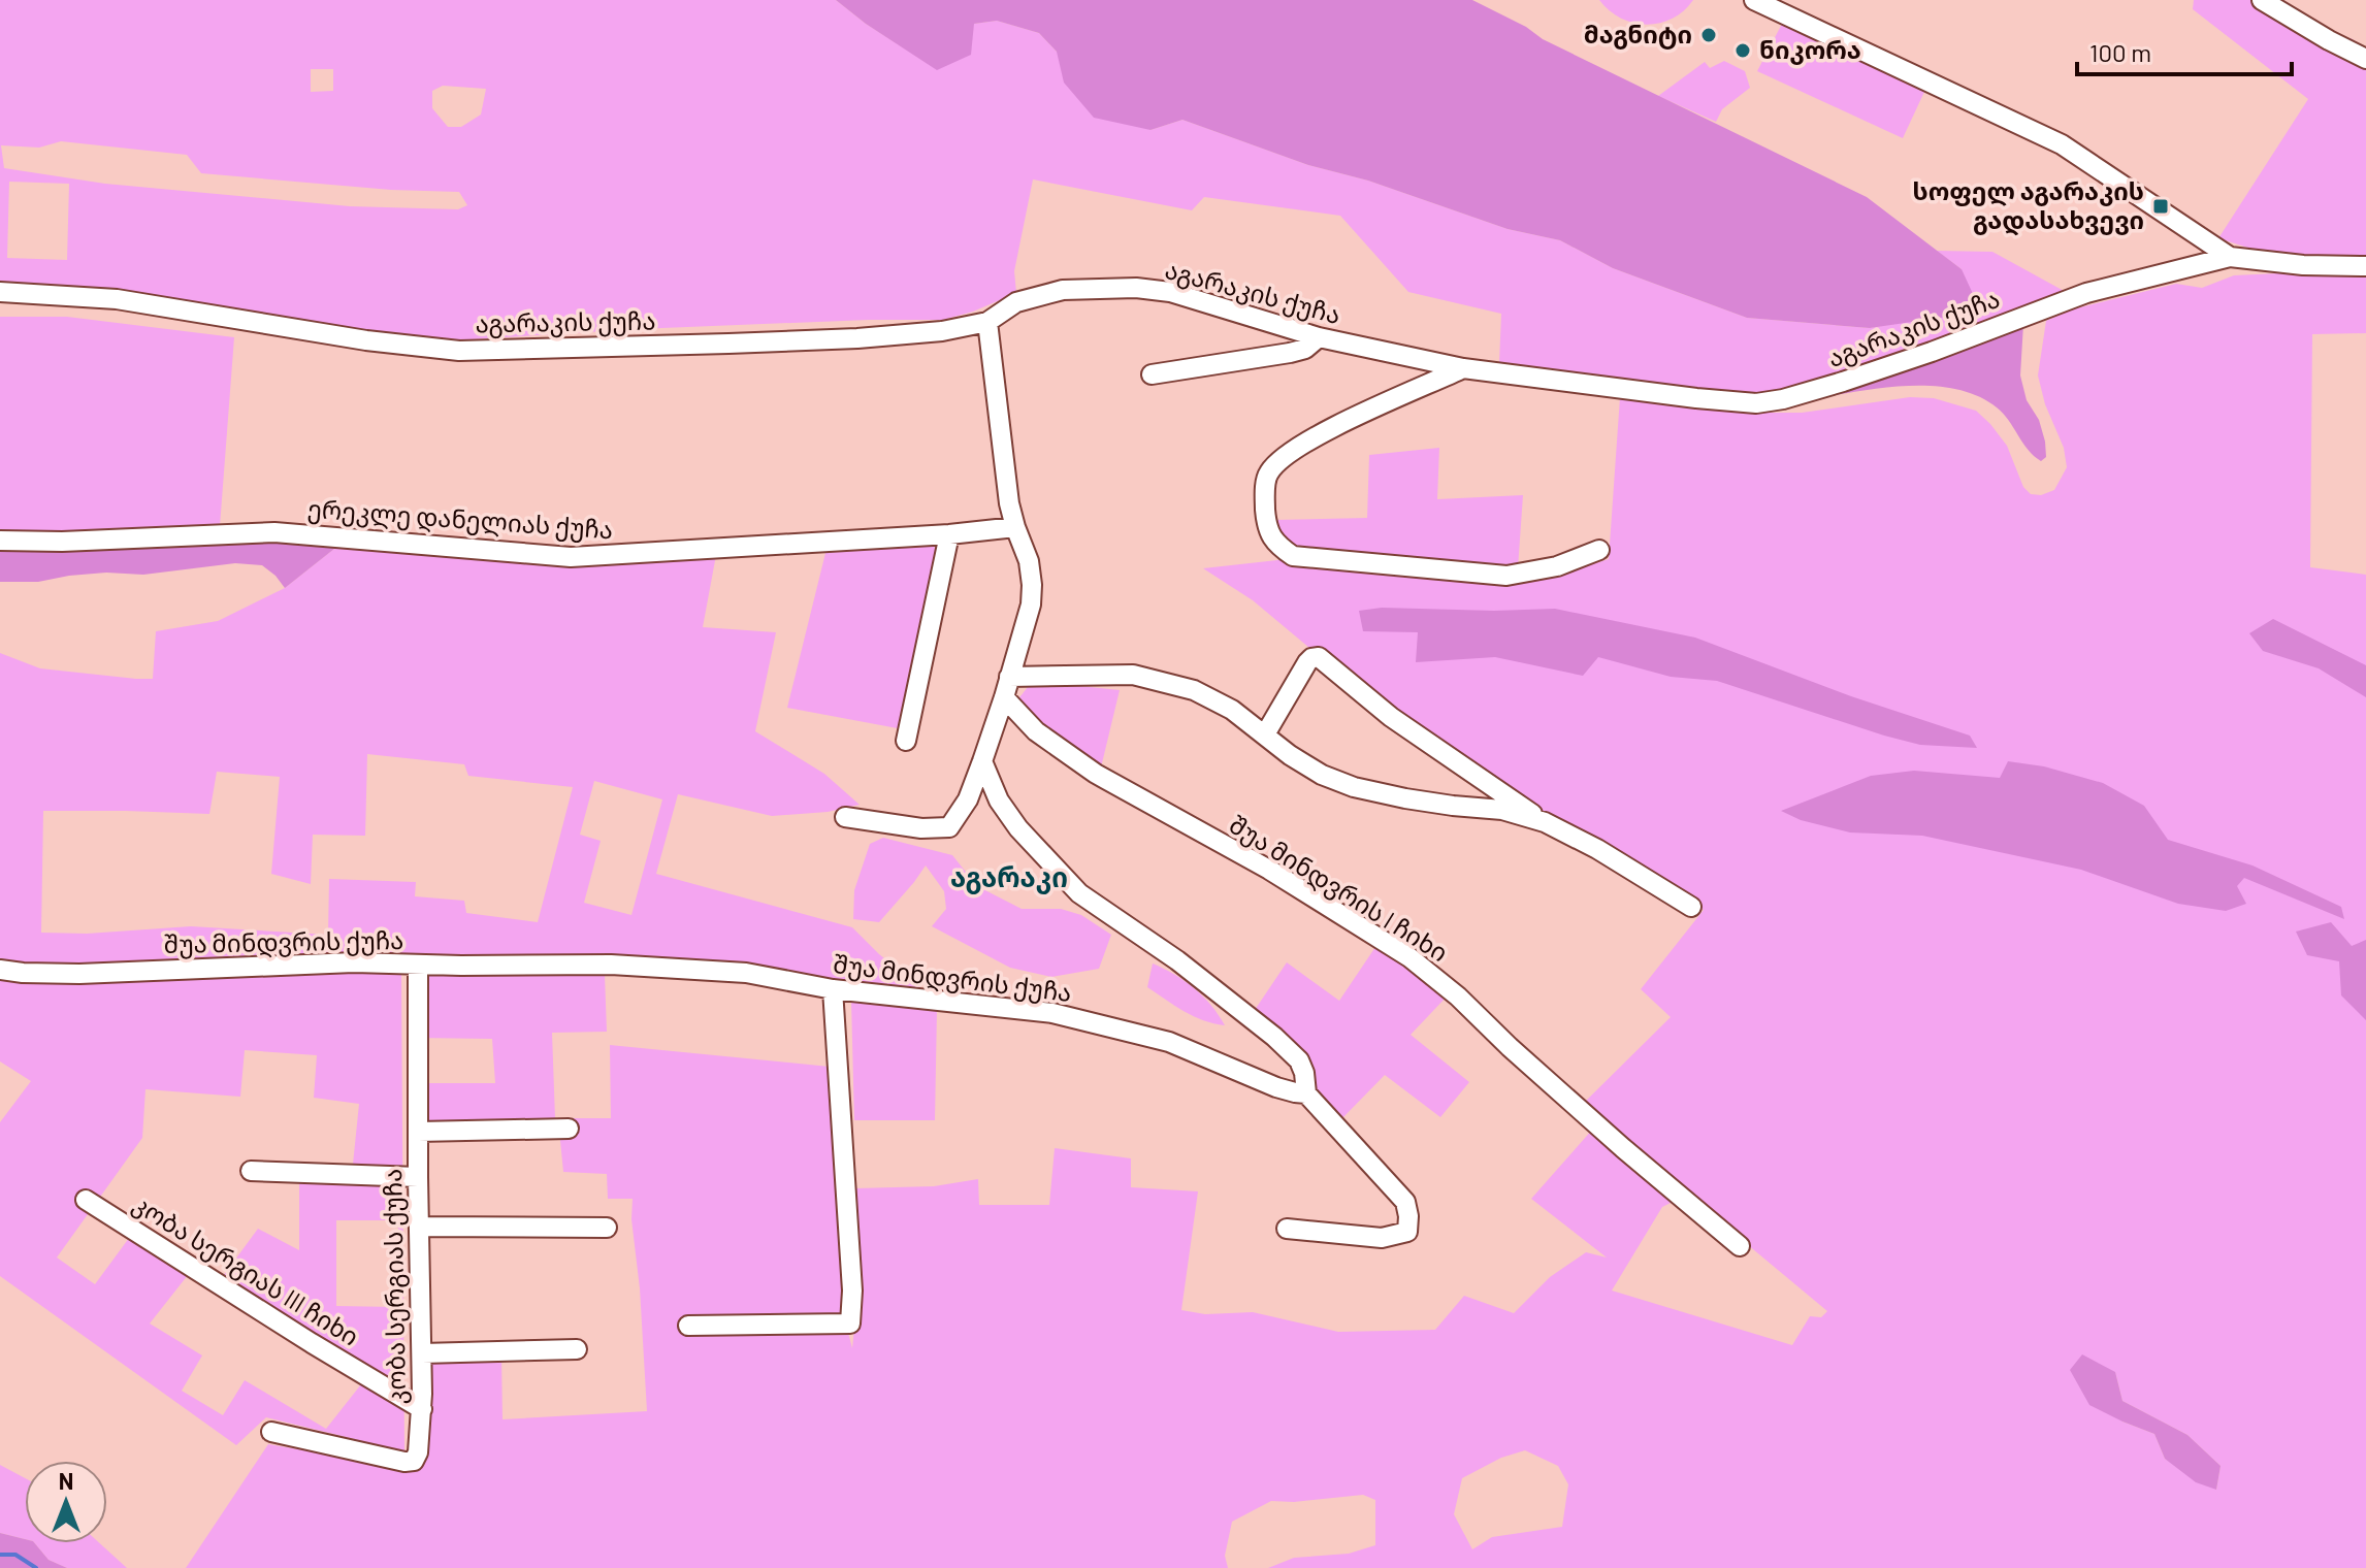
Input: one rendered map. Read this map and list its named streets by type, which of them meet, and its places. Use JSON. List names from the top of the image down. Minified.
{"streets":{"street":["აგარაკის ქუჩა","ერეკლე დანელიას ქუჩა","შუა მინდვრის I ჩიხი","შუა მინდვრის ქუჩა","კობა სერგიას III ჩიხი","კობა სერგიას ქუჩა"]},"crossings":[["შუა მინდვრის ქუჩა","კობა სერგიას ქუჩა"],["კობა სერგიას III ჩიხი","კობა სერგიას ქუჩა"]],"districts":["აგარაკი"],"places":{"other":["მაგნიტი","ნიკორა"],"transit":["სოფელ აგარაკის გადასახვევი"]},"scale_bar":"100 m","north":"top"}
